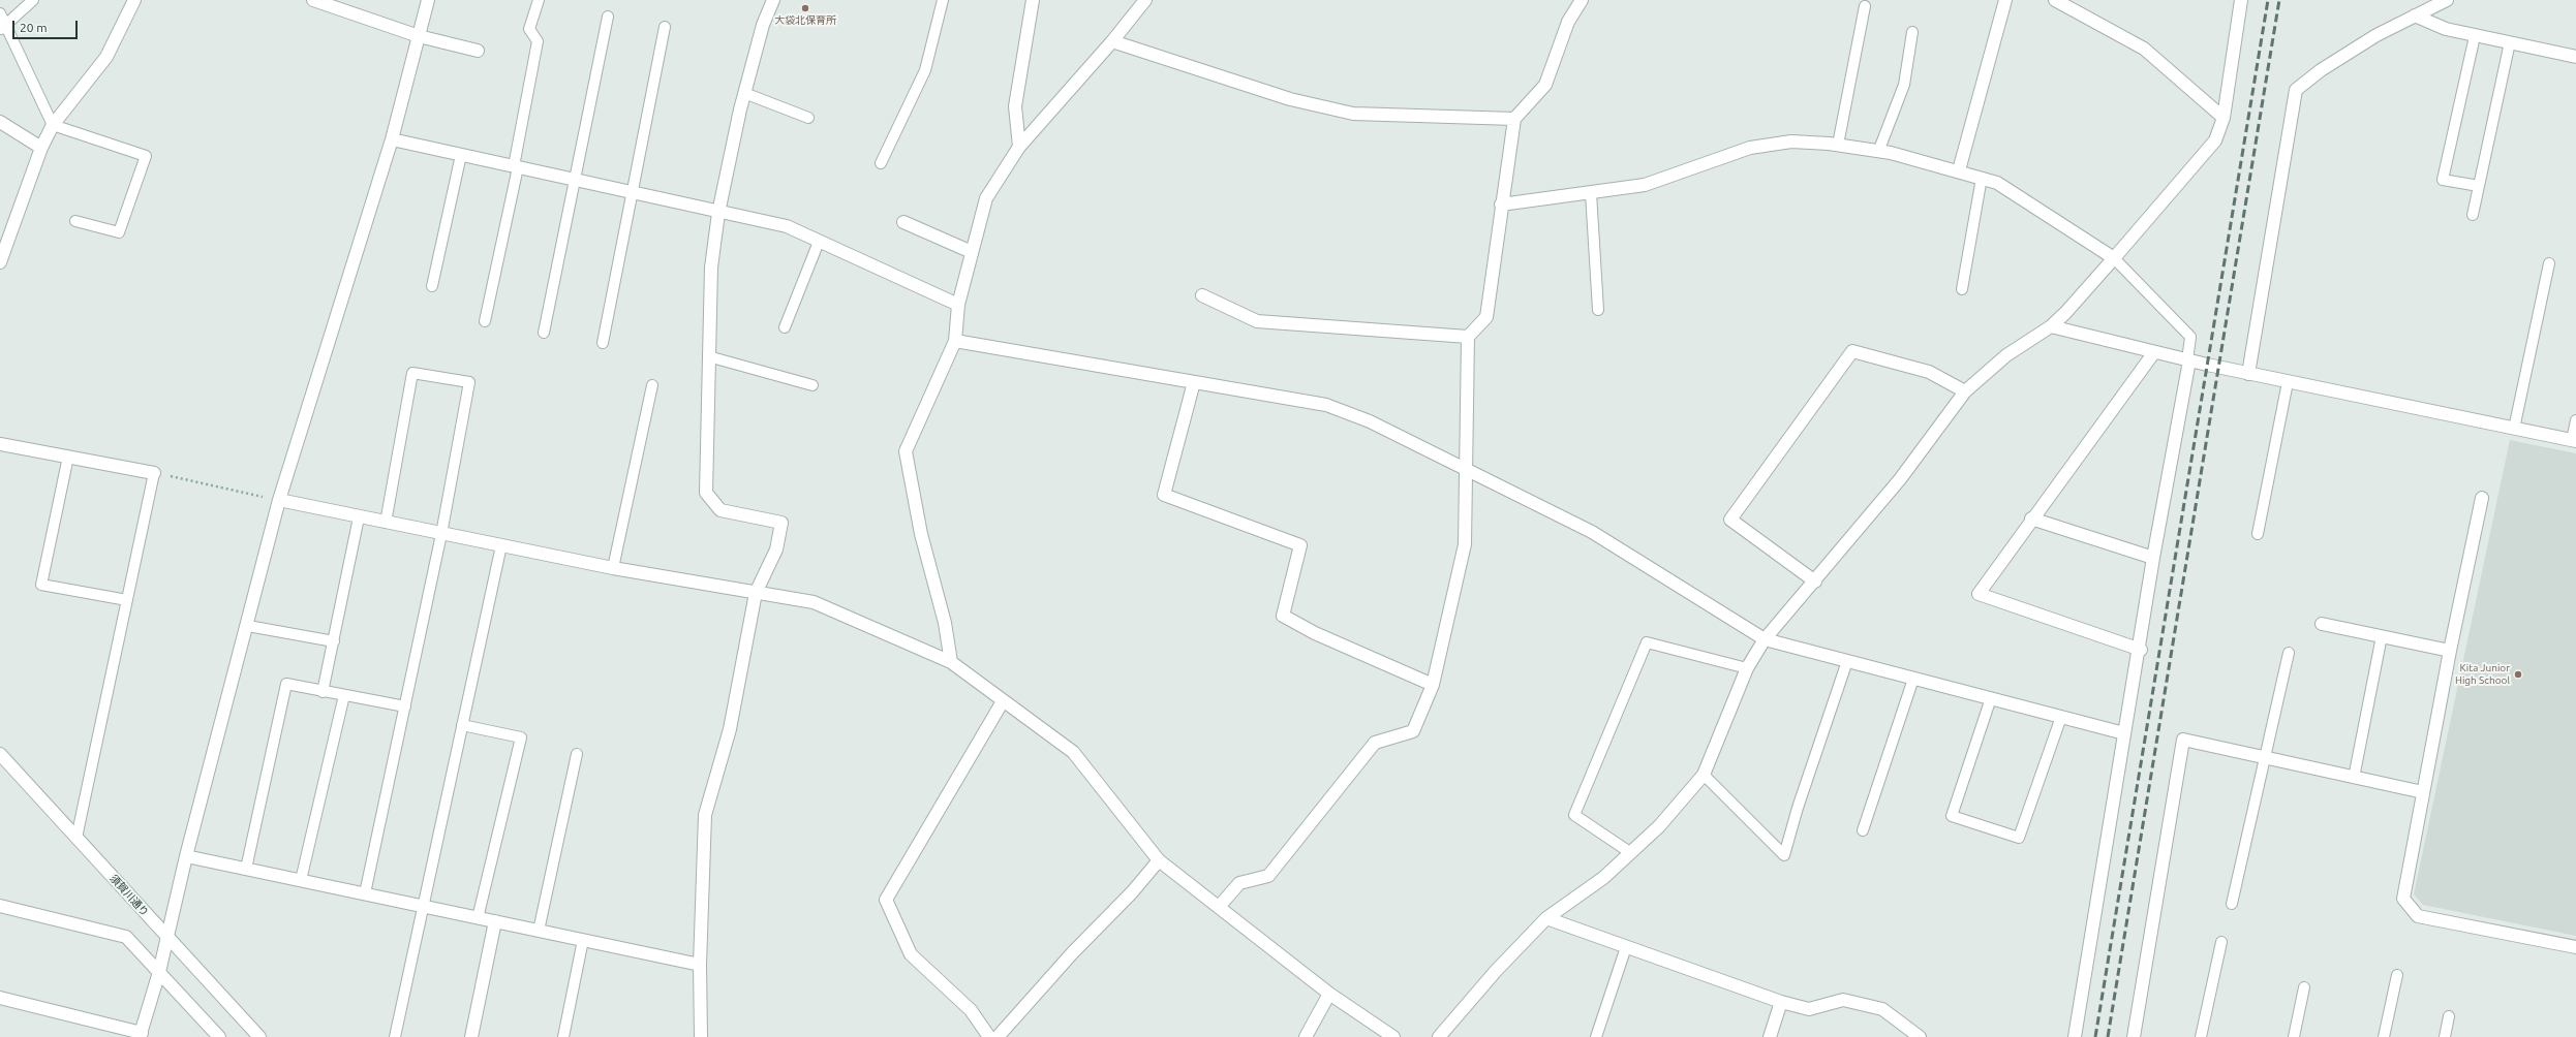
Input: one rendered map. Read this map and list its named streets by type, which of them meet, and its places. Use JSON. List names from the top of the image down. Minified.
{"streets":{"street":["須賀川通り"]},"places":["大袋北保育所","Kita Junior High School"],"scale_bar":"20 m"}
